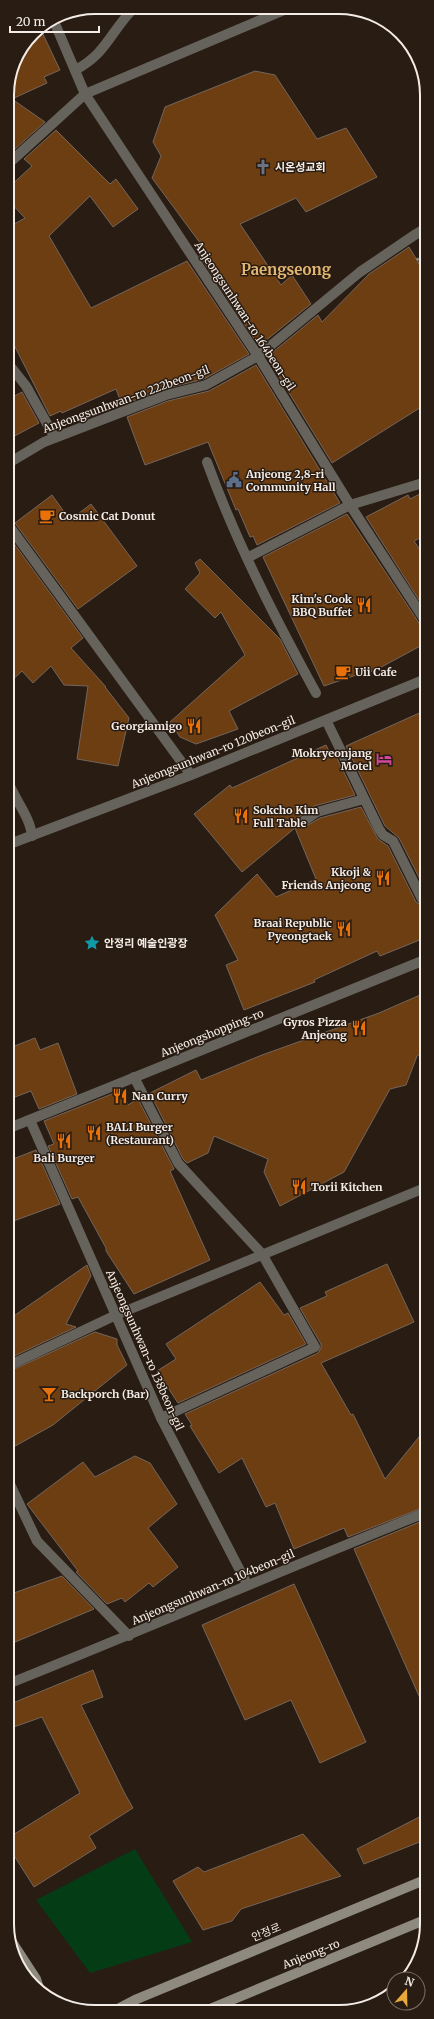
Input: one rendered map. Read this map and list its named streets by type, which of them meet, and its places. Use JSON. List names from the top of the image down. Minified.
{"streets":{"main road":["안정로","Anjeong-ro"],"street":["Anjeongsunhwan-ro 164beon-gil","Anjeongsunhwan-ro 222beon-gil","Anjeongsunhwan-ro 120beon-gil","Anjeongshopping-ro","Anjeongsunhwan-ro 138beon-gil","Anjeongsunhwan-ro 104beon-gil"]},"crossings":[["Anjeongsunhwan-ro 164beon-gil","Anjeongsunhwan-ro 222beon-gil"],["Anjeongshopping-ro","Anjeongsunhwan-ro 138beon-gil"],["Anjeongsunhwan-ro 138beon-gil","Anjeongsunhwan-ro 104beon-gil"]],"districts":["Paengseong"],"places":{"church":["시온성교회"],"public building":["Anjeong 2,8-ri Community Hall"],"cafe":["Cosmic Cat Donut","Uii Cafe"],"restaurant":["Kim's Cook BBQ Buffet","Georgiamigo","Sokcho Kim Full Table","Kkoji & Friends Anjeong","Braai Republic Pyeongtaek","Gyros Pizza Anjeong","Nan Curry","BALI Burger (Restaurant)","Bali Burger","Torii Kitchen"],"hotel":["Mokryeonjang Motel"],"place":["안정리 예술인광장"],"bar":["Backporch (Bar)"]},"scale_bar":"20 m","north":"top"}
